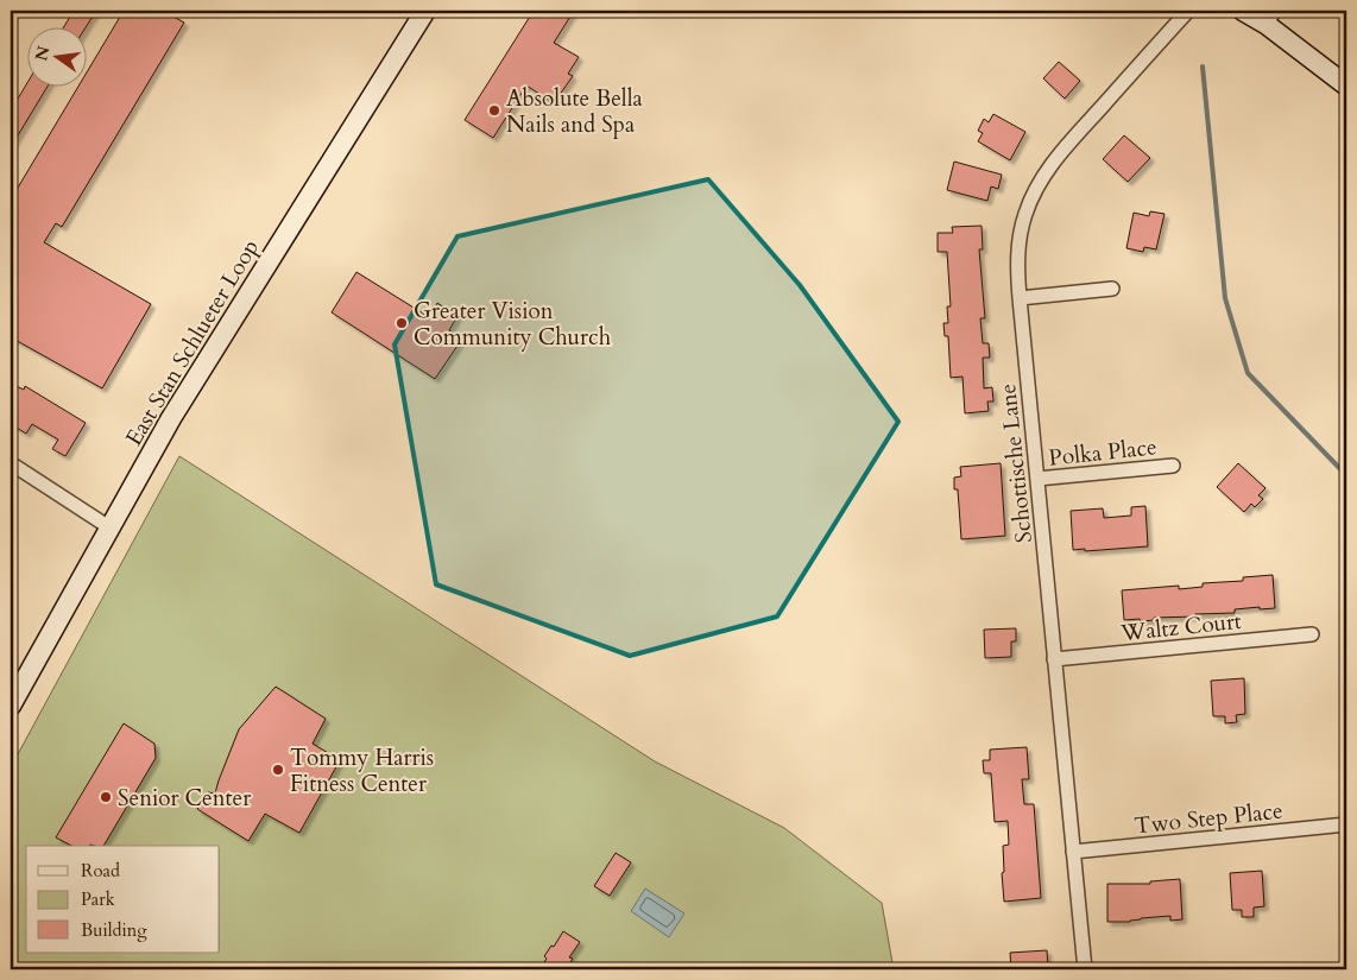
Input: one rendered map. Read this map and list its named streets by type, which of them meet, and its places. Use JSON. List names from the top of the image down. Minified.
{"streets":{"main road":["East Stan Schlueter Loop"],"street":["Polka Place","Schottische Lane","Waltz Court","Two Step Place"]},"crossings":[["Polka Place","Schottische Lane"],["Schottische Lane","Waltz Court"],["Schottische Lane","Two Step Place"]],"places":["Absolute Bella Nails and Spa","Greater Vision Community Church","Tommy Harris Fitness Center","Senior Center"],"legend":["Road","Park","Building"],"north":"left"}
